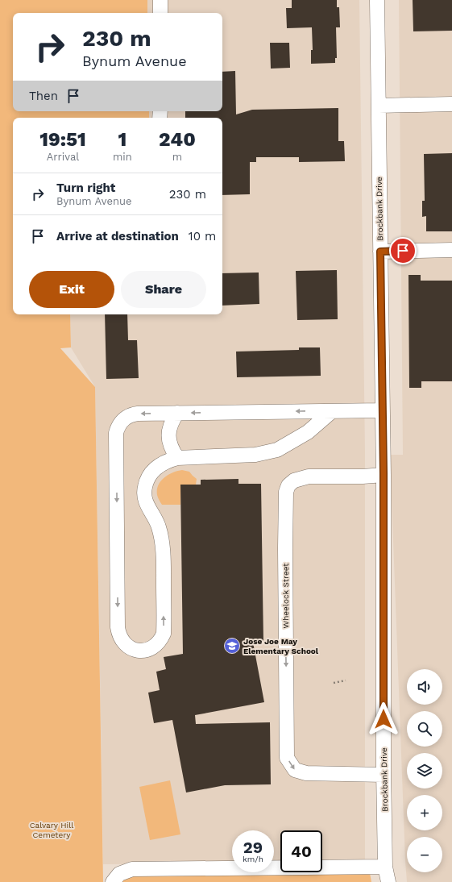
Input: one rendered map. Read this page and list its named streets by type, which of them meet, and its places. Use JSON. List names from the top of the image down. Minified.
{"streets":{"street":["Brockbank Drive","Wheelock Street"]},"crossings":[["Brockbank Drive","Wheelock Street"]],"parks":["Calvary Hill Cemetery"],"places":{"school or university":["Jose Joe May Elementary School"]},"page":{"turn":["230 m","Bynum Avenue"],"then":"Then","eta":["19:51","Arrival","1","min","240","m"],"list":[{"name":"Turn right","note":"Bynum Avenue","value":"230 m"},{"name":"Arrive at destination","value":"10 m"}],"buttons":["Exit","Share"],"map_buttons":["+","−"],"speed":"29 km/h","limit":"40"}}
